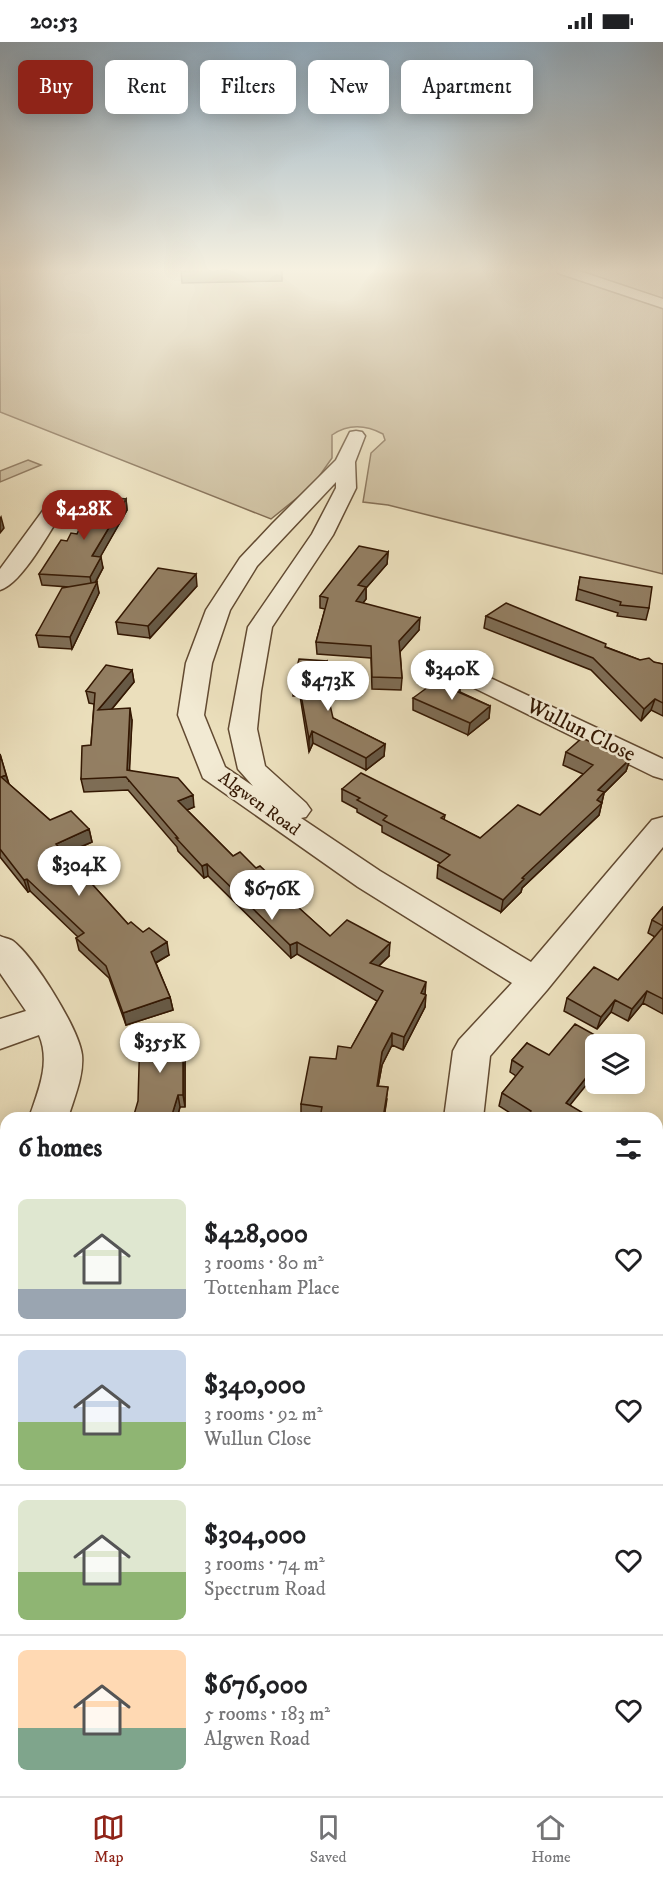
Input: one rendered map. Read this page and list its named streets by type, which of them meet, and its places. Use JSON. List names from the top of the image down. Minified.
{"streets":{"street":["Wullun Close","Algwen Road"]},"page":{"status":"20:53","chip":["Buy","Rent","Filters","New","Apartment"],"price":["$428K","$340K","$473K","$304K","$676K","$355K"],"heading":"6 homes","list":[{"name":"$428,000","note":"3 rooms · 80 m² · Tottenham Place"},{"name":"$340,000","note":"3 rooms · 92 m² · Wullun Close"},{"name":"$304,000","note":"3 rooms · 74 m² · Spectrum Road"},{"name":"$676,000","note":"5 rooms · 183 m² · Algwen Road"}],"tabs":["Map","Saved","Home"]}}
